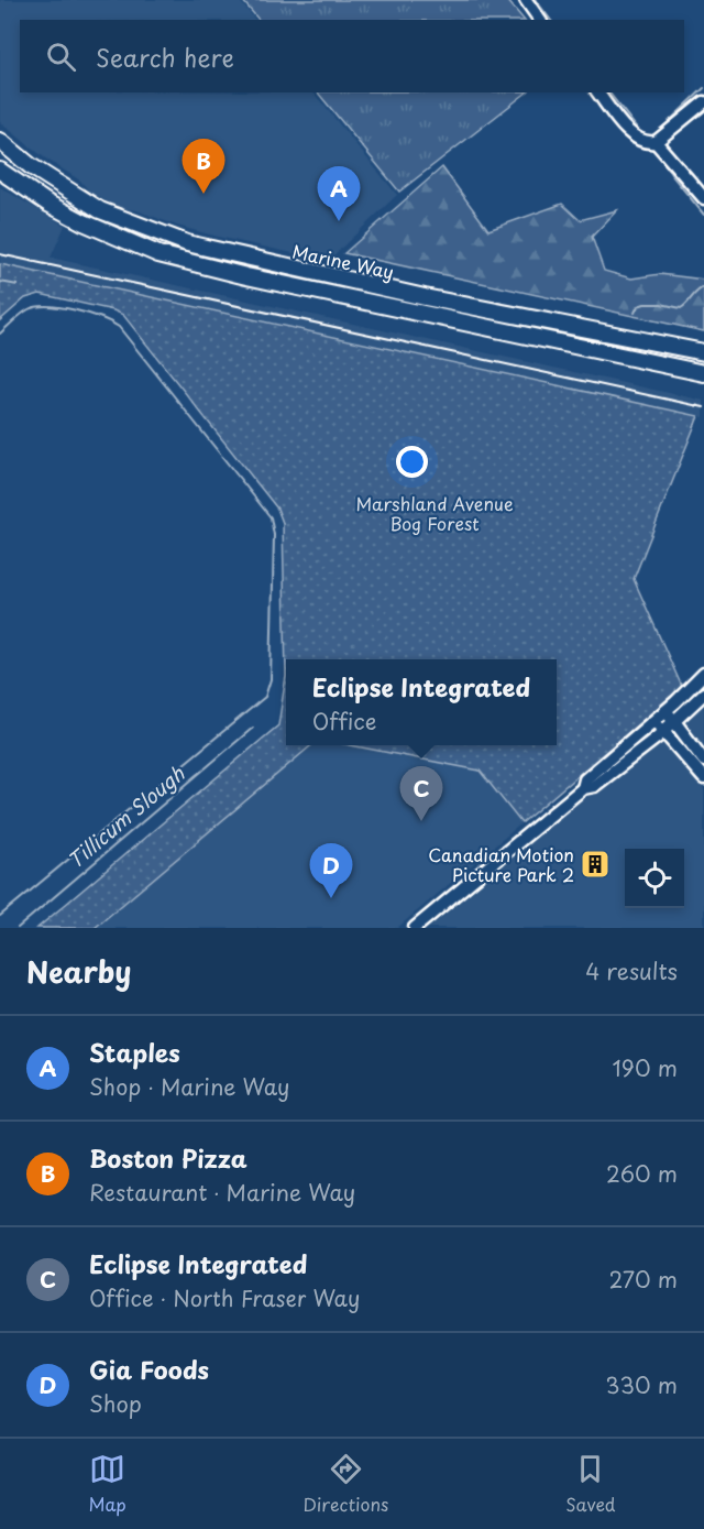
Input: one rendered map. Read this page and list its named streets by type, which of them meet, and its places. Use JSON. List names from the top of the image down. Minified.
{"streets":{"main road":["Marine Way"]},"water":["Tillicum Slough"],"parks":["Marshland Avenue Bog Forest"],"places":{"building":["Canadian Motion Picture Park 2"]},"page":{"search":"Search here","pins":["B","A","C","D"],"popup":["Eclipse Integrated","Office"],"heading":["Nearby","4 results"],"list":[{"mark":"A","name":"Staples","note":"Shop · Marine Way","value":"190 m"},{"mark":"B","name":"Boston Pizza","note":"Restaurant · Marine Way","value":"260 m"},{"mark":"C","name":"Eclipse Integrated","note":"Office · North Fraser Way","value":"270 m"},{"mark":"D","name":"Gia Foods","note":"Shop","value":"330 m"}],"nav":["Map","Directions","Saved"]}}
